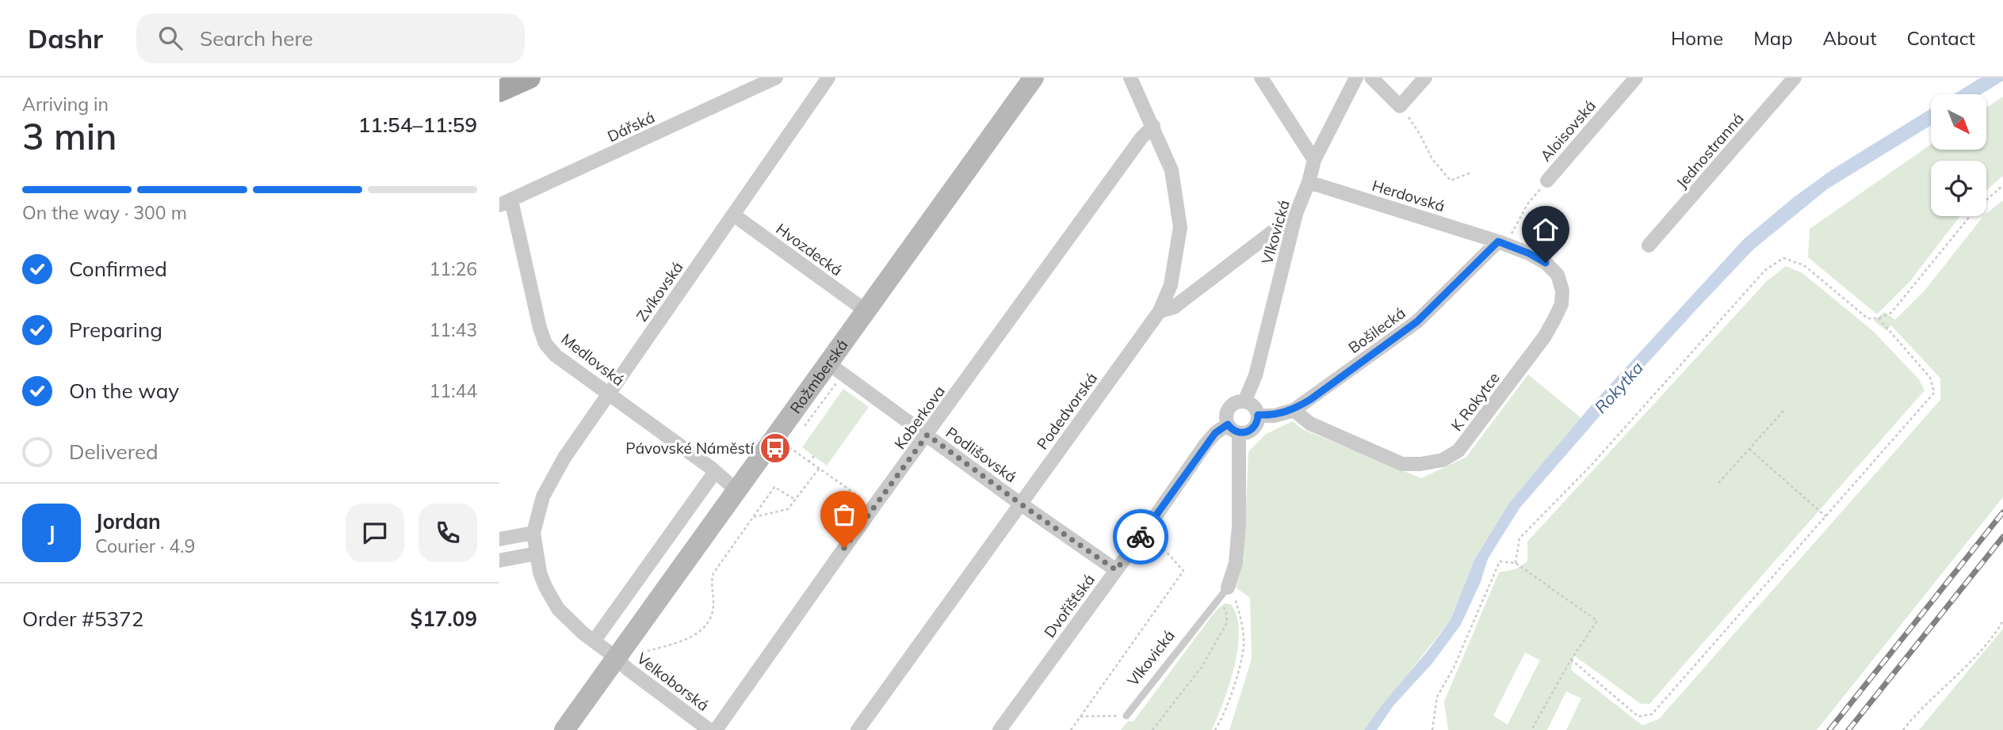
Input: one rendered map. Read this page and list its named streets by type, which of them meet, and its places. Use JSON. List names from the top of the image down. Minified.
{"streets":{"street":["Dářská","Aloisovská","Jednostranná","Herdovská","Vlkovická","Hvozdecká","Zvíkovská","Bošilecká","Medlovská","Rožmberská","K Rokytce","Podedvorská","Koberkova","Podlišovská","Dvořišťská","Velkoborská"]},"crossings":[["Dářská","Medlovská"],["Herdovská","Vlkovická"],["Herdovská","Bošilecká"],["Herdovská","K Rokytce"],["Vlkovická","Bošilecká"],["Vlkovická","Dvořišťská"],["Hvozdecká","Zvíkovská"],["Hvozdecká","Rožmberská"],["Zvíkovská","Medlovská"],["Bošilecká","K Rokytce"],["Bošilecká","Dvořišťská"],["Medlovská","Rožmberská"],["Rožmberská","Podlišovská"],["Rožmberská","Velkoborská"],["Podedvorská","Koberkova"],["Podedvorská","Podlišovská"],["Koberkova","Podlišovská"],["Podlišovská","Dvořišťská"]],"water":["Rokytka"],"places":{"bus stop":["Pávovské Náměstí"]},"north":"bottom right","page":{"header":"Dashr","search":"Search here","nav":["Home","Map","About","Contact"],"heading":["3 min","Arriving in","11:54–11:59"],"panel":["Jordan","Courier · 4.9","Order #5372","$17.09"],"bar":"On the way · 300 m","list":[["Confirmed","11:26"],["Preparing","11:43"],["On the way","11:44"],"Delivered"],"round":"J"}}
